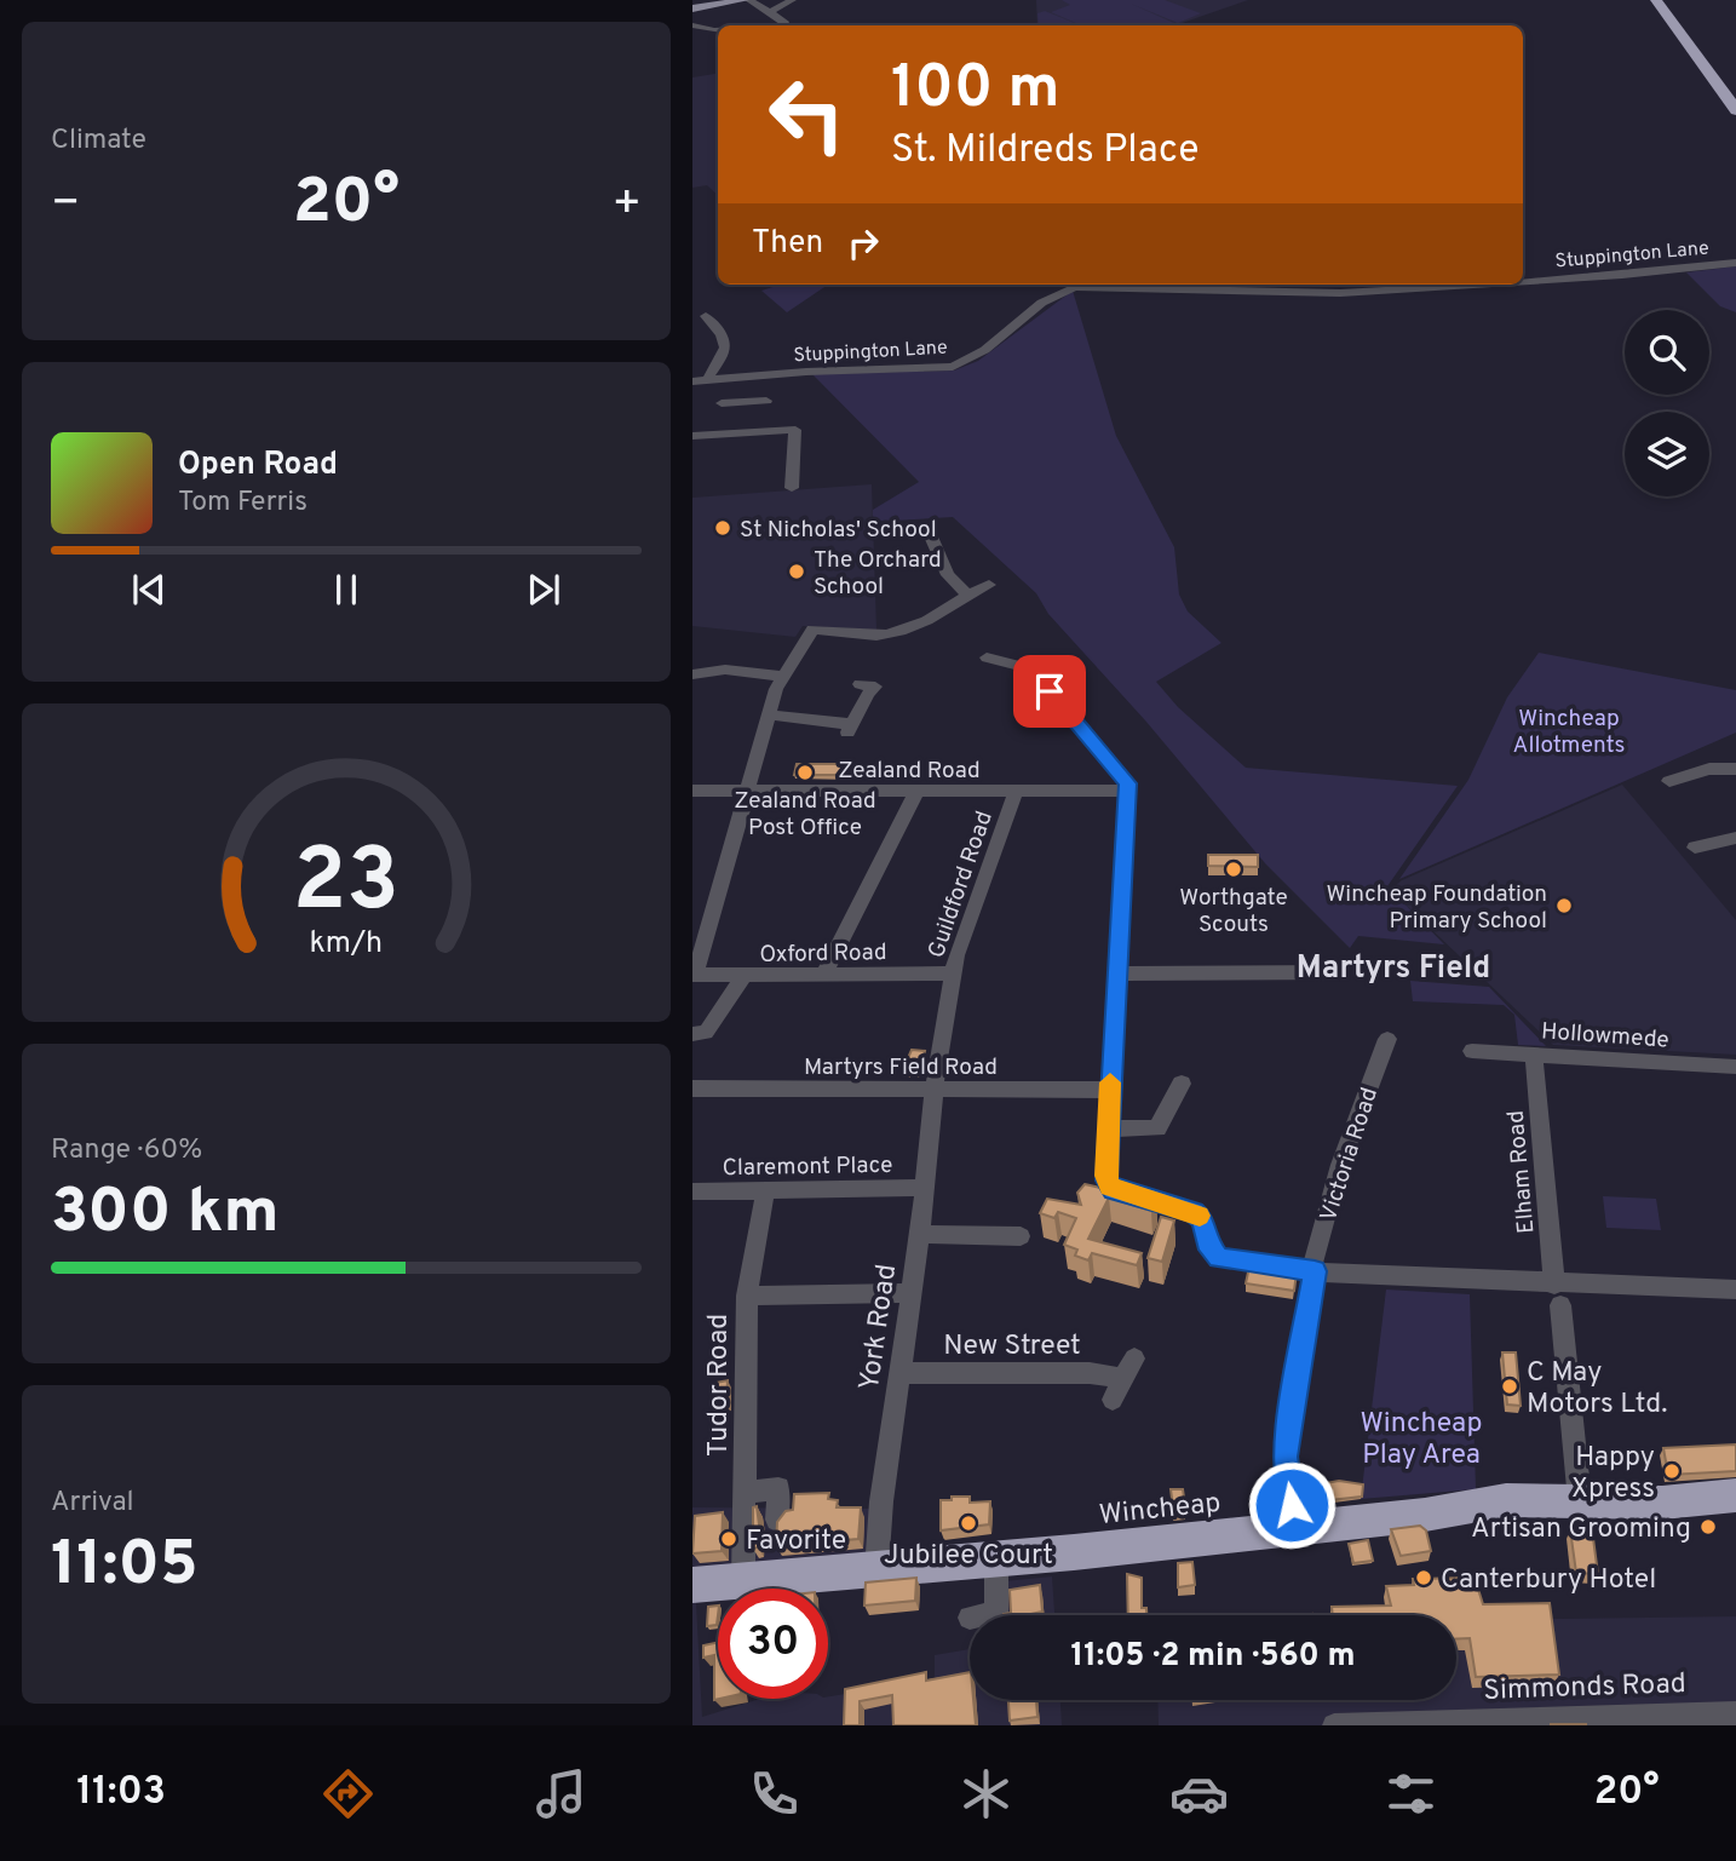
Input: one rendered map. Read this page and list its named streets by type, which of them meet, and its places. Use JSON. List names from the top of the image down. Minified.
{"streets":{"highway":["Wincheap"],"street":["Stuppington Lane","Zealand Road","Guildford Road","Oxford Road","Hollowmede","Martyrs Field Road","Victoria Road","Claremont Place","Elham Road","York Road","New Street","Tudor Road","Simmonds Road"]},"crossings":[["Zealand Road","Guildford Road"],["Guildford Road","Oxford Road"],["Guildford Road","Martyrs Field Road"],["Guildford Road","York Road"],["Hollowmede","Elham Road"],["Martyrs Field Road","York Road"],["Victoria Road","Wincheap"],["Claremont Place","York Road"],["Claremont Place","Tudor Road"],["Elham Road","Wincheap"],["York Road","New Street"],["York Road","Wincheap"],["Tudor Road","Wincheap"]],"districts":["Martyrs Field"],"parks":["Wincheap Allotments","Wincheap Play Area"],"places":["St Nicholas' School","The Orchard School","Zealand Road Post Office","Worthgate Scouts","Wincheap Foundation Primary School","C May Motors Ltd.","Happy Xpress","Jubilee Court","Artisan Grooming","Favorite","Canterbury Hotel"],"page":{"tile":["Climate",["Range · 60%","300 km"],["Arrival","11:05"]],"turn":["100 m","St. Mildreds Place"],"heat":["−","20°","+"],"then":"Then","song":["Open Road","Tom Ferris"],"limit":"30","trip":"11:05 · 2 min · 560 m","tabs":["11:03","20°"],"gauge":["23","km/h"]}}
